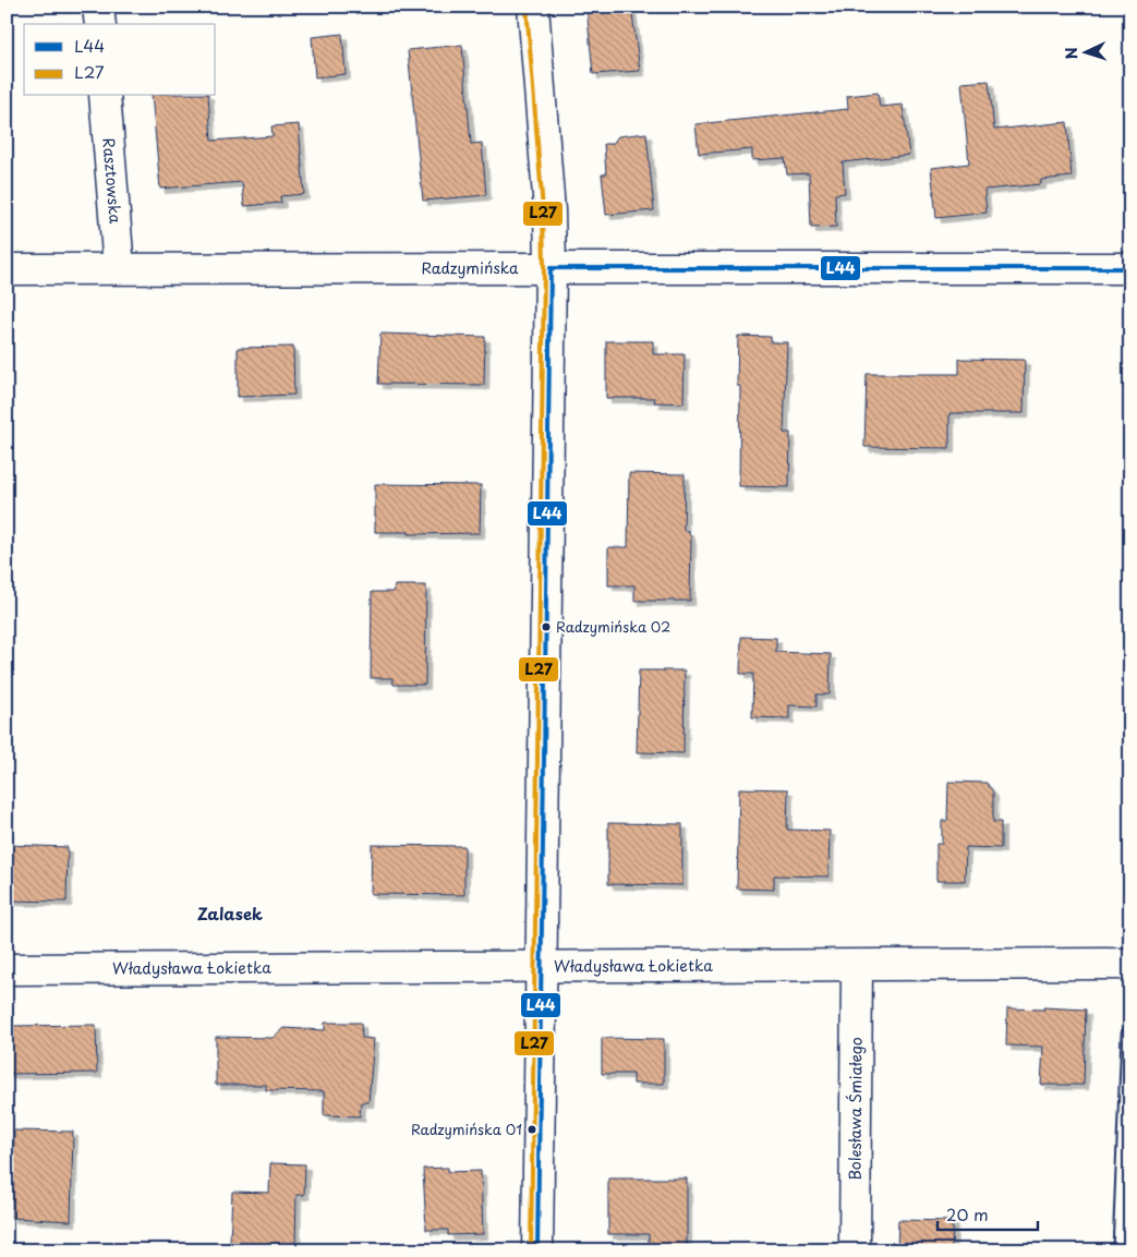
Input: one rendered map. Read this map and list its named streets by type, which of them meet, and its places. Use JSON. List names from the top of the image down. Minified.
{"streets":{"street":["Rasztowska","Radzymińska","Władysława Łokietka","Bolesława Śmiałego"]},"crossings":[["Rasztowska","Radzymińska"],["Władysława Łokietka","Bolesława Śmiałego"]],"districts":["Zalasek"],"places":["Radzymińska 02","Radzymińska 01"],"lines":["transit line L27","transit line L44"],"legend":["L44","L27"],"scale_bar":"20 m","north":"left"}
